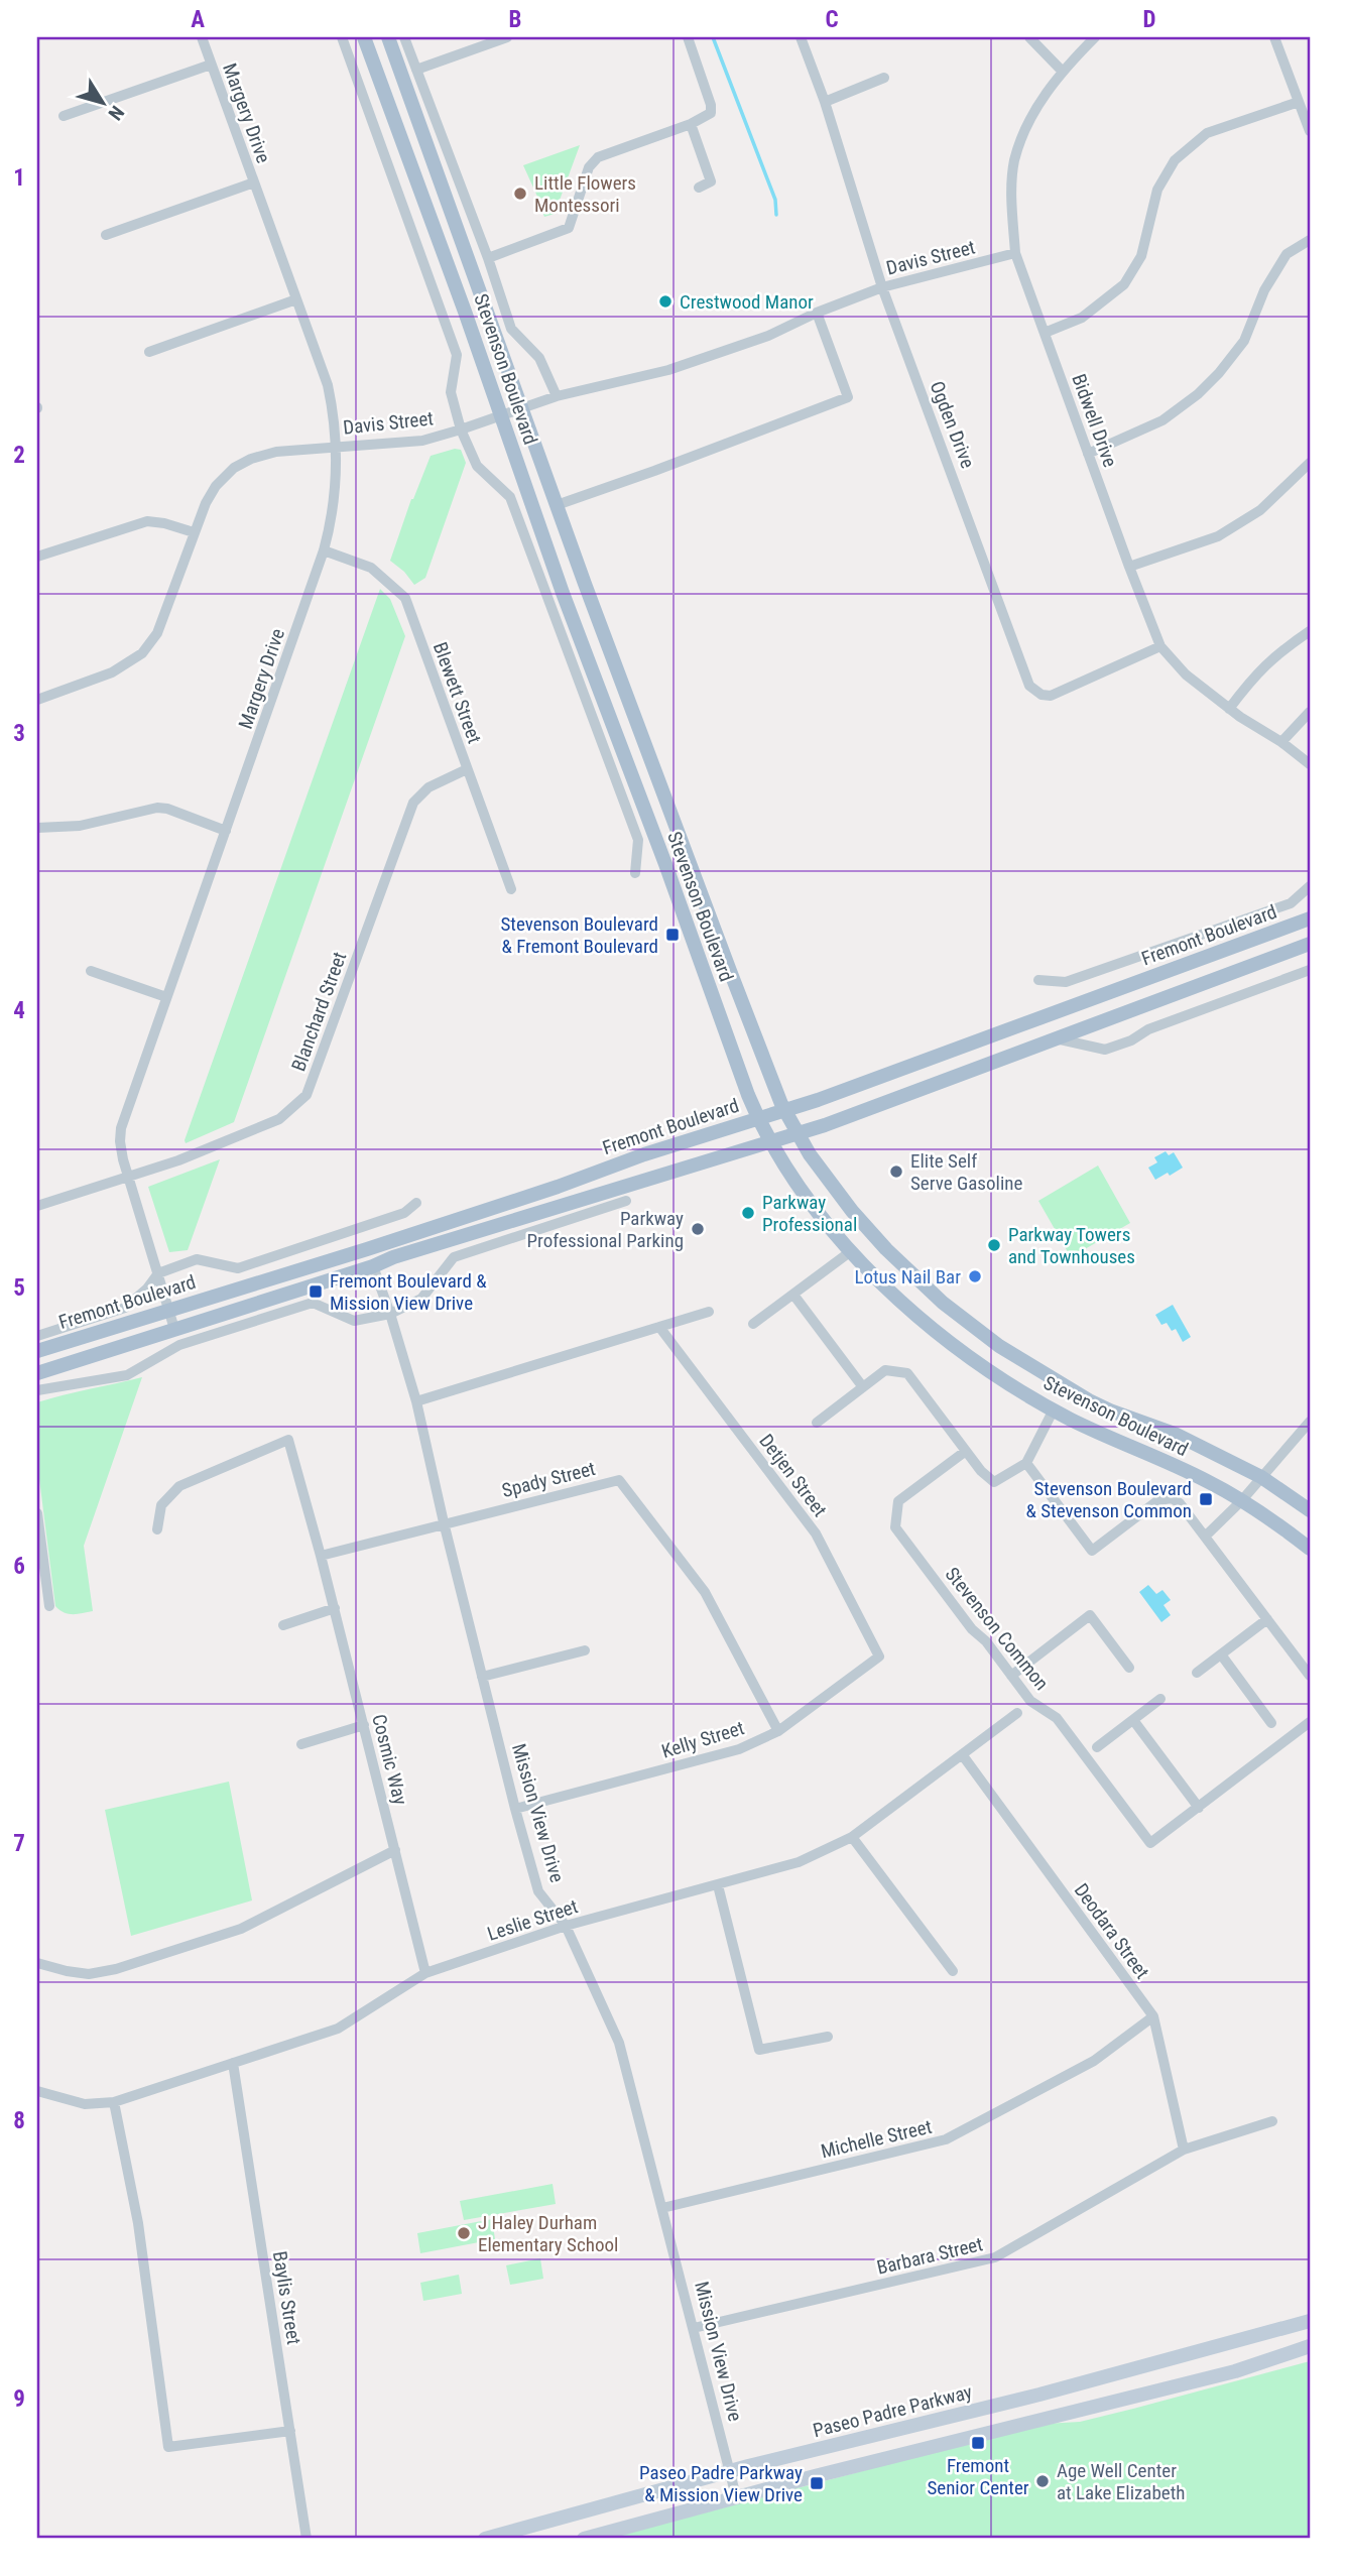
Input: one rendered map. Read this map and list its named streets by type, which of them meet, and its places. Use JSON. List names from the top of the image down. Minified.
{"streets":{"main road":["Stevenson Boulevard","Fremont Boulevard","Mission View Drive","Paseo Padre Parkway"],"street":["Margery Drive","Davis Street","Bidwell Drive","Ogden Drive","Blewett Street","Blanchard Street","Detjen Street","Spady Street","Stevenson Common","Kelly Street","Cosmic Way","Leslie Street","Deodara Street","Michelle Street","Barbara Street","Baylis Street"]},"crossings":[["Margery Drive","Davis Street"],["Margery Drive","Blewett Street"],["Margery Drive","Fremont Boulevard"],["Margery Drive","Blanchard Street"],["Davis Street","Stevenson Boulevard"],["Davis Street","Bidwell Drive"],["Davis Street","Ogden Drive"],["Stevenson Boulevard","Fremont Boulevard"],["Bidwell Drive","Ogden Drive"],["Blewett Street","Blanchard Street"],["Fremont Boulevard","Mission View Drive"],["Detjen Street","Kelly Street"],["Spady Street","Kelly Street"],["Spady Street","Cosmic Way"],["Spady Street","Mission View Drive"],["Kelly Street","Mission View Drive"],["Cosmic Way","Leslie Street"],["Mission View Drive","Leslie Street"],["Mission View Drive","Michelle Street"],["Mission View Drive","Barbara Street"],["Mission View Drive","Paseo Padre Parkway"],["Leslie Street","Deodara Street"],["Leslie Street","Baylis Street"],["Deodara Street","Michelle Street"],["Deodara Street","Barbara Street"]],"places":{"other":["Little Flowers Montessori","Crestwood Manor","Elite Self Serve Gasoline","Parkway Professional","Parkway Professional Parking","Parkway Towers and Townhouses","Lotus Nail Bar","J Haley Durham Elementary School","Age Well Center at Lake Elizabeth"],"transit":["Stevenson Boulevard & Fremont Boulevard","Fremont Boulevard & Mission View Drive","Stevenson Boulevard & Stevenson Common","Fremont Senior Center","Paseo Padre Parkway & Mission View Drive"]},"north":"bottom right","grid":{"columns":["A","B","C","D"],"rows":["1","2","3","4","5","6","7","8","9"]}}
